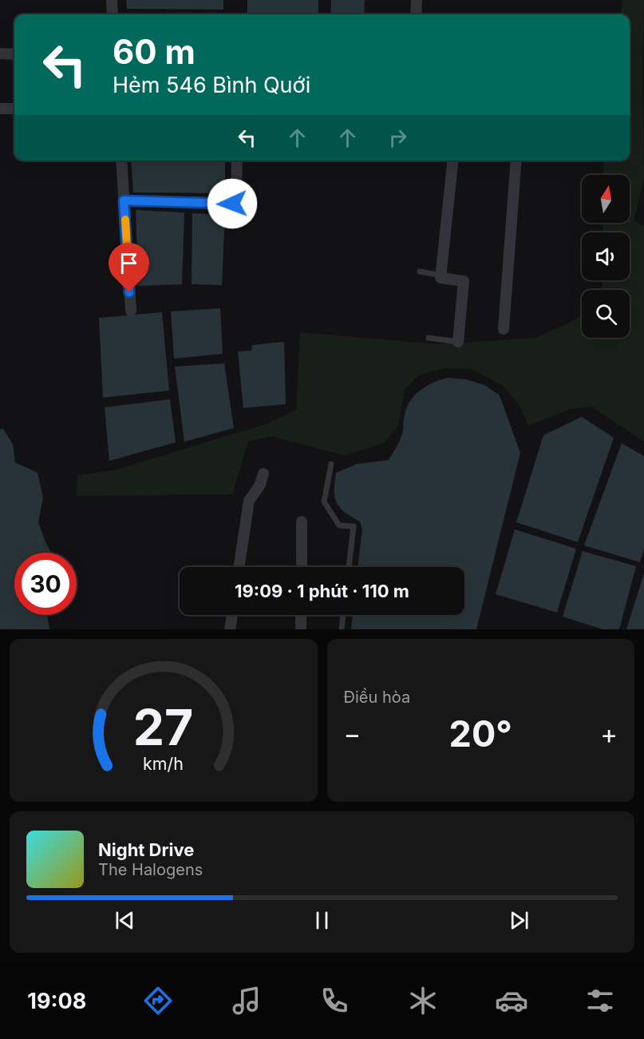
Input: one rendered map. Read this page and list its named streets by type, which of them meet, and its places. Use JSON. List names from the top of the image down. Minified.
{"north":"top","page":{"turn":["60 m","Hẻm 546 Bình Quới"],"limit":"30","trip":"19:09 · 1 phút · 110 m","tile":"Điều hòa","heat":["−","20°","+"],"song":["Night Drive","The Halogens"],"tabs":"19:08","gauge":["27","km/h"]}}
